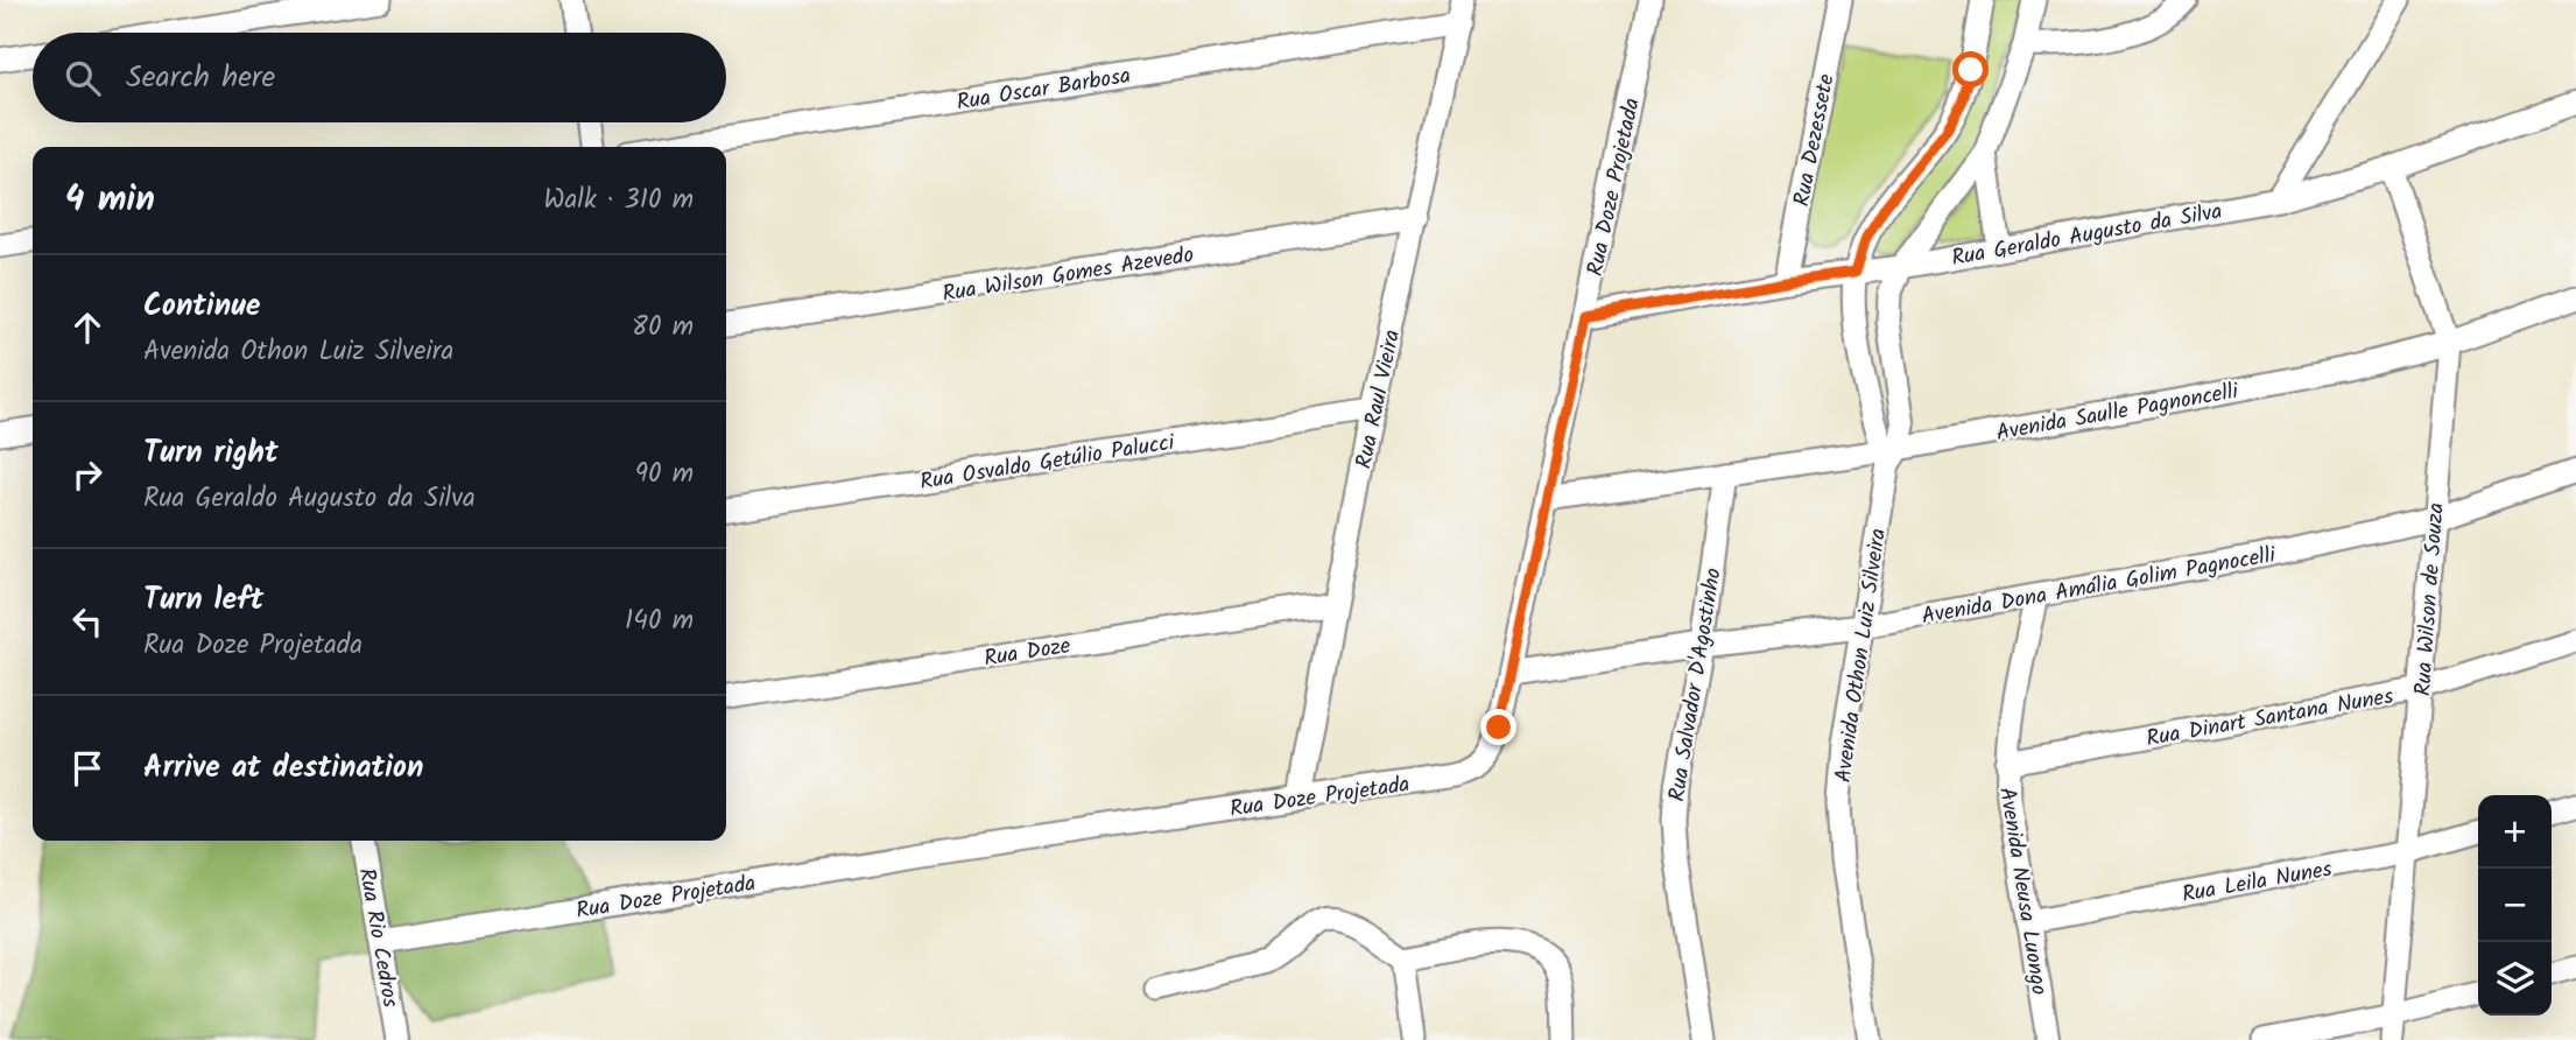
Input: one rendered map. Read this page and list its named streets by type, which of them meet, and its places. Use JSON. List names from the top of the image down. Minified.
{"streets":{"street":["Rua Oscar Barbosa","Rua Dezessete","Rua Doze Projetada","Rua Geraldo Augusto da Silva","Rua Wilson Gomes Azevedo","Rua Raul Vieira","Avenida Saulle Pagnoncelli","Rua Osvaldo Getúlio Palucci","Avenida Dona Amália Golim Pagnocelli","Rua Wilson de Souza","Rua Doze","Avenida Othon Luiz Silveira","Rua Salvador D'Agostinho","Rua Dinart Santana Nunes","Rua Leila Nunes","Avenida Neusa Luongo","Rua Rio Cedros"]},"crossings":[["Rua Oscar Barbosa","Rua Raul Vieira"],["Rua Dezessete","Rua Geraldo Augusto da Silva"],["Rua Doze Projetada","Rua Geraldo Augusto da Silva"],["Rua Doze Projetada","Rua Raul Vieira"],["Rua Doze Projetada","Avenida Saulle Pagnoncelli"],["Rua Doze Projetada","Avenida Dona Amália Golim Pagnocelli"],["Rua Doze Projetada","Rua Rio Cedros"],["Rua Geraldo Augusto da Silva","Rua Wilson de Souza"],["Rua Geraldo Augusto da Silva","Avenida Othon Luiz Silveira"],["Rua Wilson Gomes Azevedo","Rua Raul Vieira"],["Rua Raul Vieira","Rua Osvaldo Getúlio Palucci"],["Rua Raul Vieira","Rua Doze"],["Avenida Saulle Pagnoncelli","Rua Wilson de Souza"],["Avenida Saulle Pagnoncelli","Avenida Othon Luiz Silveira"],["Avenida Saulle Pagnoncelli","Rua Salvador D'Agostinho"],["Avenida Dona Amália Golim Pagnocelli","Rua Wilson de Souza"],["Avenida Dona Amália Golim Pagnocelli","Avenida Othon Luiz Silveira"],["Avenida Dona Amália Golim Pagnocelli","Rua Salvador D'Agostinho"],["Avenida Dona Amália Golim Pagnocelli","Avenida Neusa Luongo"],["Rua Wilson de Souza","Rua Dinart Santana Nunes"],["Rua Wilson de Souza","Rua Leila Nunes"],["Rua Dinart Santana Nunes","Avenida Neusa Luongo"],["Rua Leila Nunes","Avenida Neusa Luongo"]],"page":{"search":"Search here","heading":["4 min","Walk · 310 m"],"list":[["Continue","Avenida Othon Luiz Silveira","80 m"],["Turn right","Rua Geraldo Augusto da Silva","90 m"],["Turn left","Rua Doze Projetada","140 m"],"Arrive at destination"],"map_buttons":["+","−"]}}
